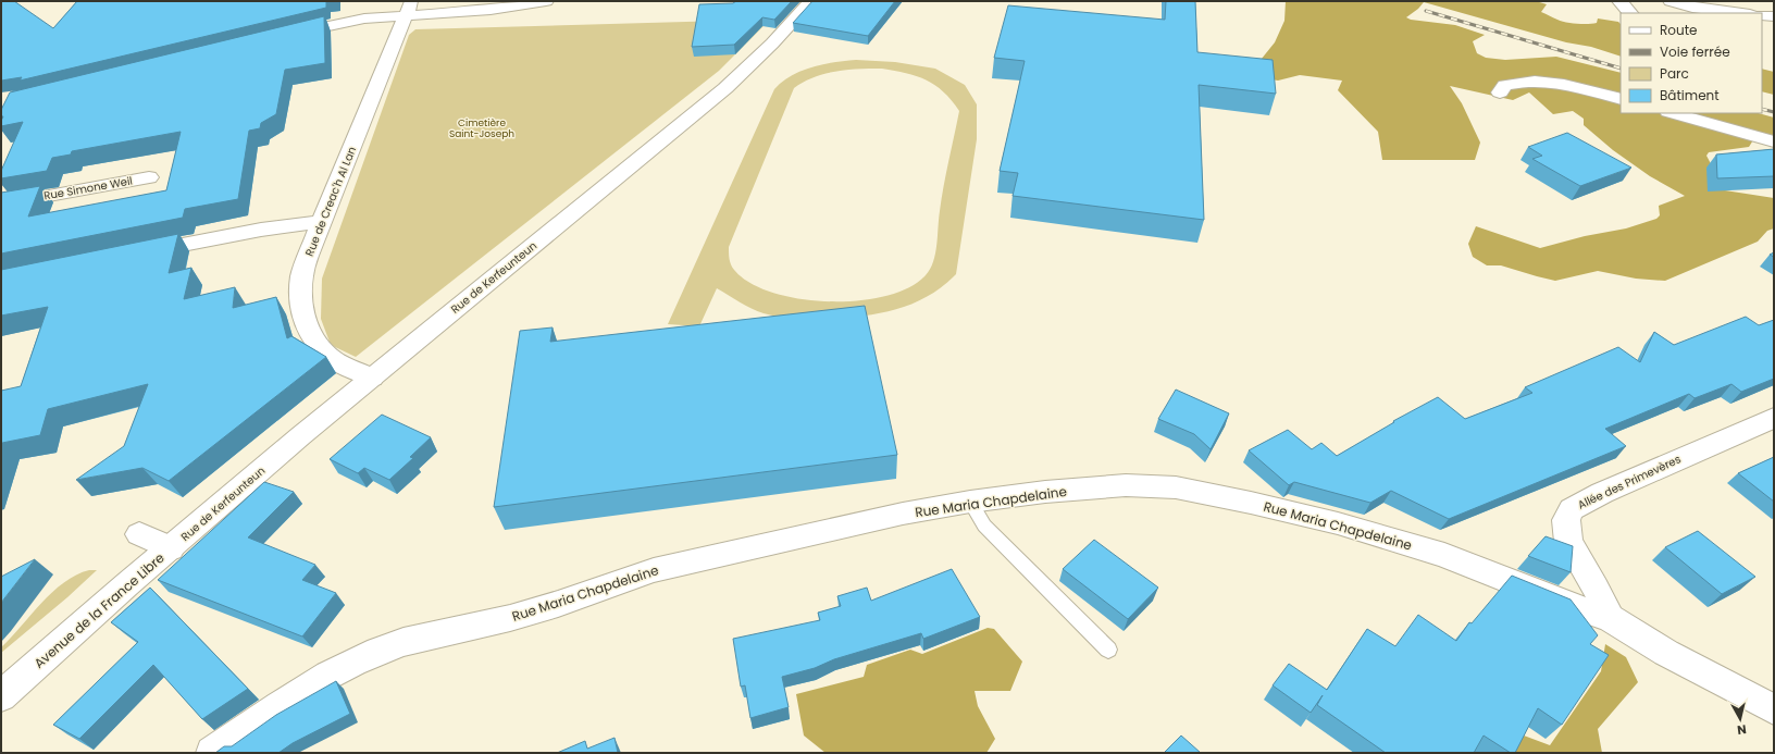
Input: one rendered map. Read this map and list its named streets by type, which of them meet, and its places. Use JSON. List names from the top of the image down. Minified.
{"streets":{"street":["Rue Simone Weil","Rue de Creac'h Al Lan","Rue de Kerfeunteun","Allée des Primevères","Rue Maria Chapdelaine","Avenue de la France Libre"]},"crossings":[["Rue de Creac'h Al Lan","Rue de Kerfeunteun"],["Rue de Kerfeunteun","Avenue de la France Libre"],["Allée des Primevères","Rue Maria Chapdelaine"]],"parks":["Cimetière Saint-Joseph"],"legend":["Route","Voie ferrée","Parc","Bâtiment"],"north":"bottom"}
